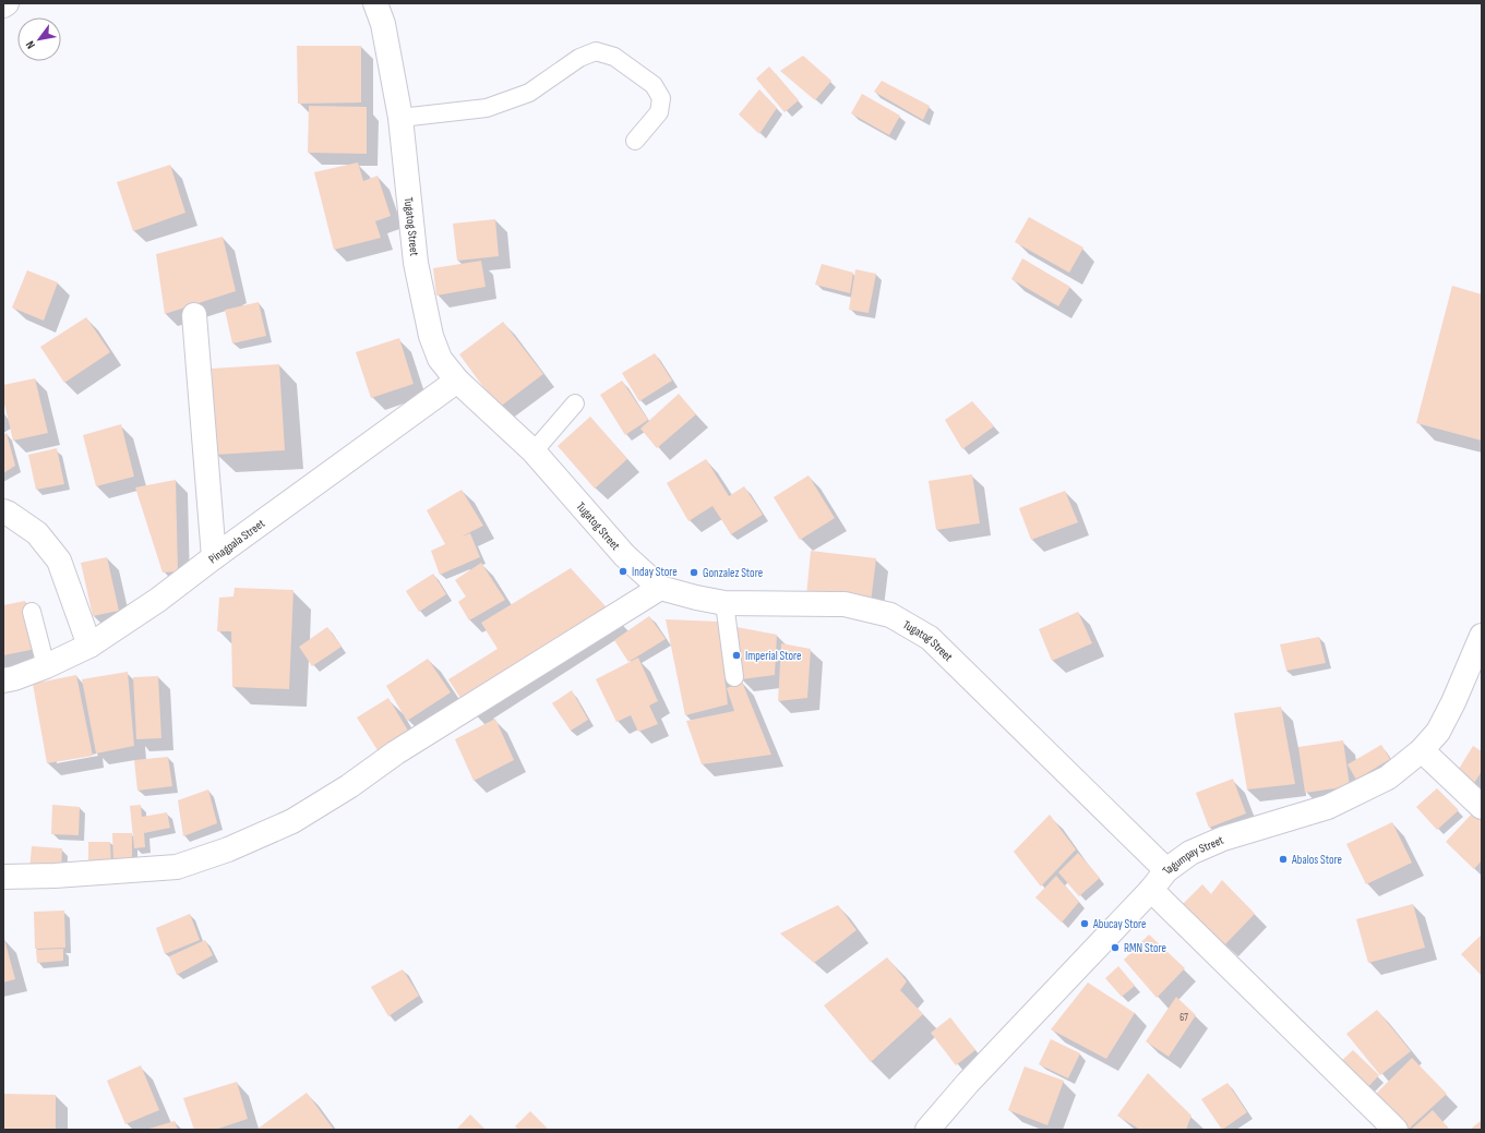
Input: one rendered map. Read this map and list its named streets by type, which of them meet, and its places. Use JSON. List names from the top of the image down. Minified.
{"streets":{"street":["Tugatog Street","Pinagpala Street","Tagumpay Street"]},"crossings":[["Tugatog Street","Pinagpala Street"],["Tugatog Street","Tagumpay Street"]],"places":["Inday Store","Gonzalez Store","Imperial Store","Abalos Store","Abucay Store","RMN Store"],"house_numbers":["67"],"north":"bottom left"}
